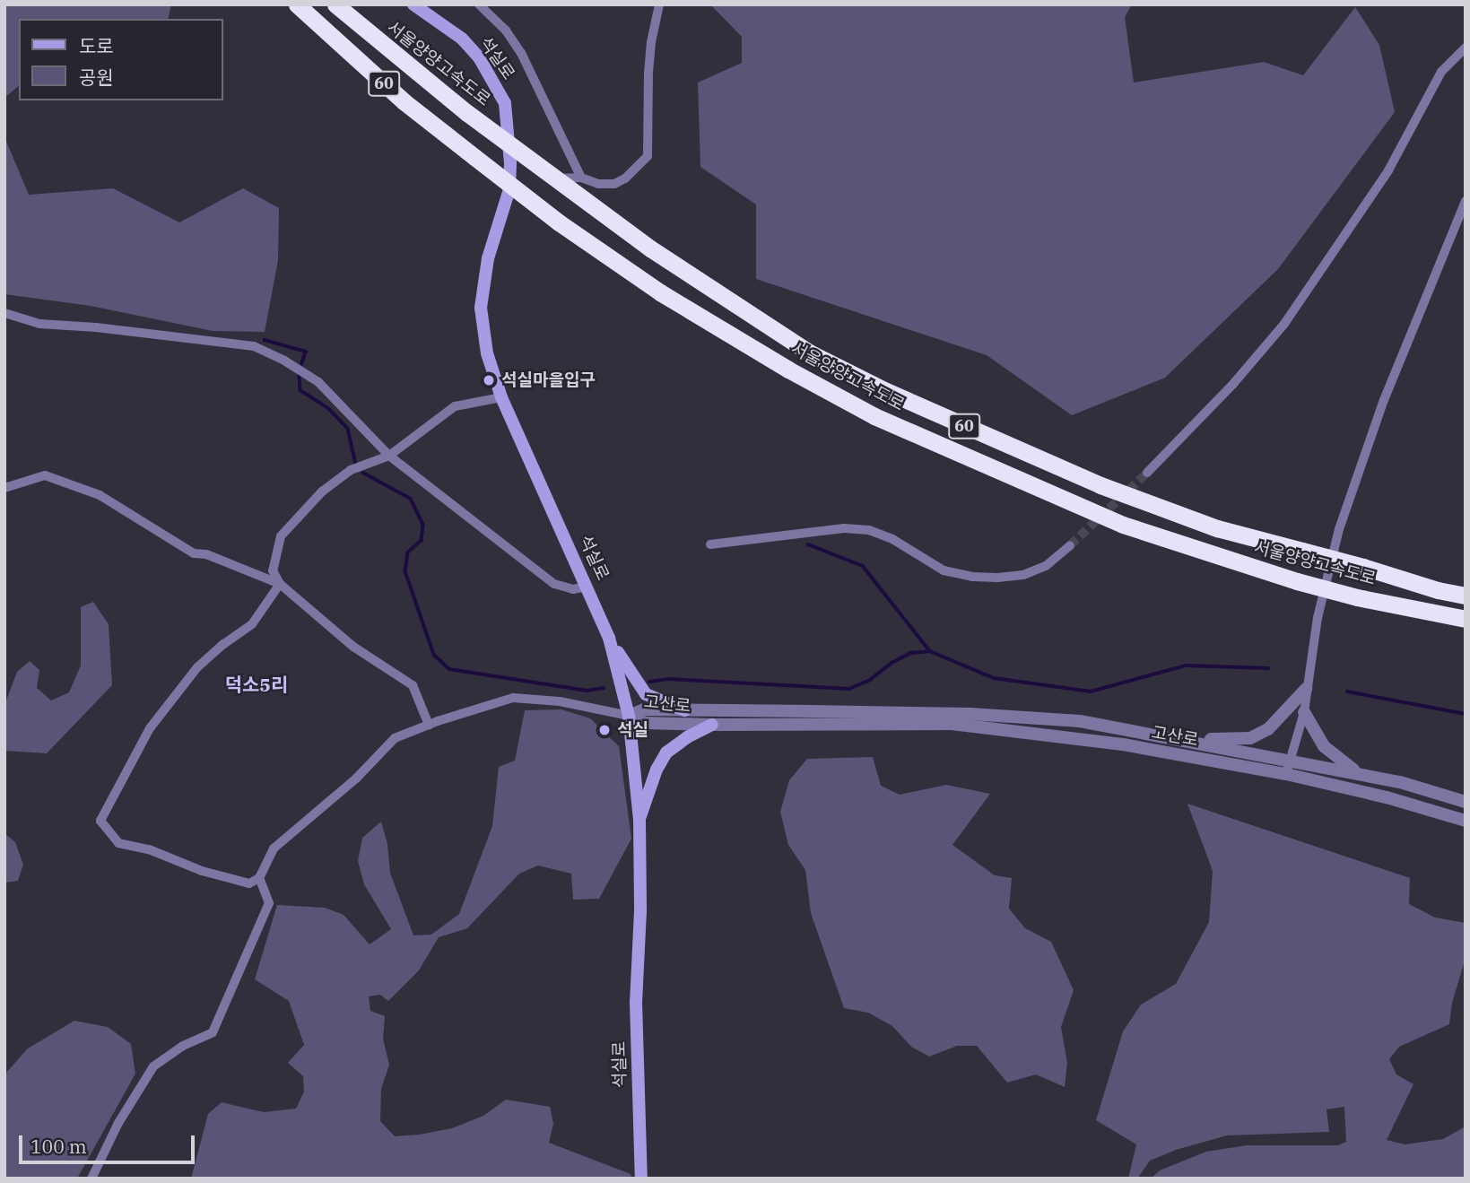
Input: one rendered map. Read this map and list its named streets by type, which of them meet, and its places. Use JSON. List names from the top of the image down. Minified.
{"streets":{"highway":["서울양양고속도로","60"],"main road":["석실로"],"street":["고산로"]},"crossings":[["석실로","고산로"]],"districts":["덕소5리"],"places":["석실마을입구","석실"],"legend":["도로","공원"],"scale_bar":"100 m"}
